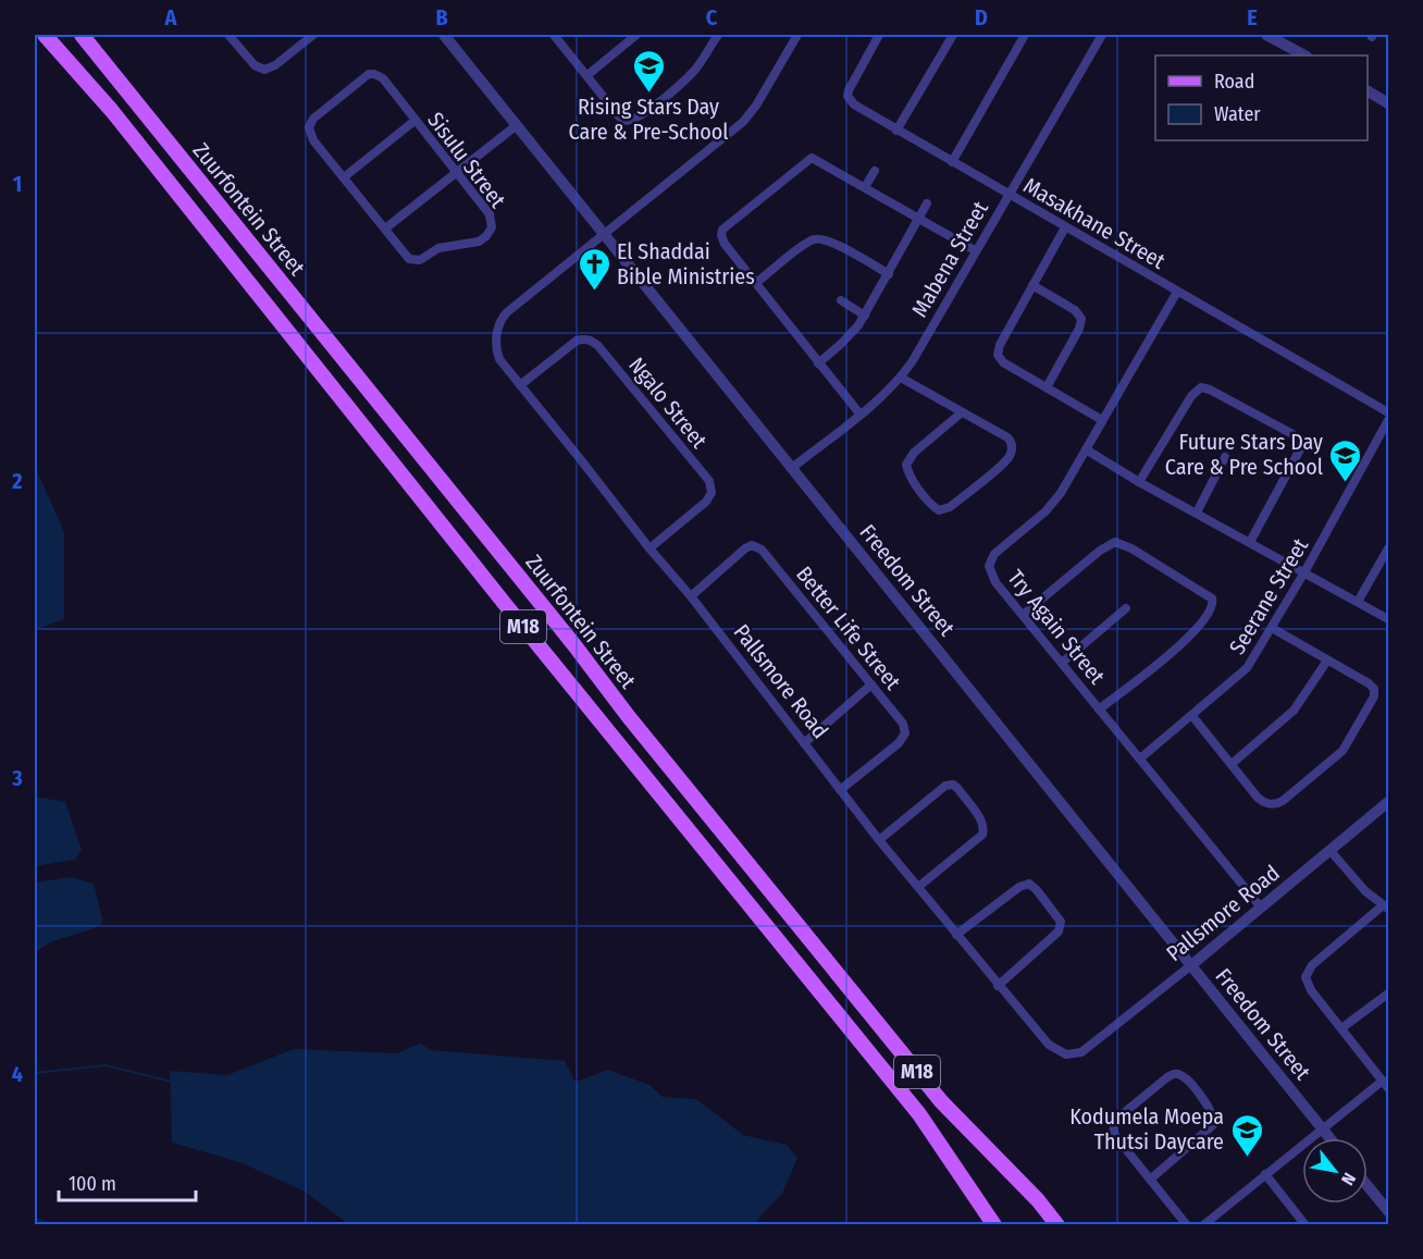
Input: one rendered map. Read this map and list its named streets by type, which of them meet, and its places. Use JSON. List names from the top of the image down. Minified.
{"streets":{"main road":["Zuurfontein Street","M18"],"street":["Sisulu Street","Masakhane Street","Mabena Street","Ngalo Street","Freedom Street","Seerane Street","Try Again Street","Better Life Street","Pallsmore Road"]},"crossings":[["Masakhane Street","Mabena Street"],["Masakhane Street","Try Again Street"],["Mabena Street","Freedom Street"],["Ngalo Street","Pallsmore Road"],["Freedom Street","Pallsmore Road"],["Seerane Street","Try Again Street"],["Try Again Street","Pallsmore Road"],["Better Life Street","Pallsmore Road"]],"places":{"school or university":["Rising Stars Day Care & Pre-School","Future Stars Day Care & Pre School","Kodumela Moepa Thutsi Daycare"],"church":["El Shaddai Bible Ministries"]},"legend":["Road","Water"],"scale_bar":"100 m","north":"bottom right","grid":{"columns":["A","B","C","D","E"],"rows":["1","2","3","4"]}}
